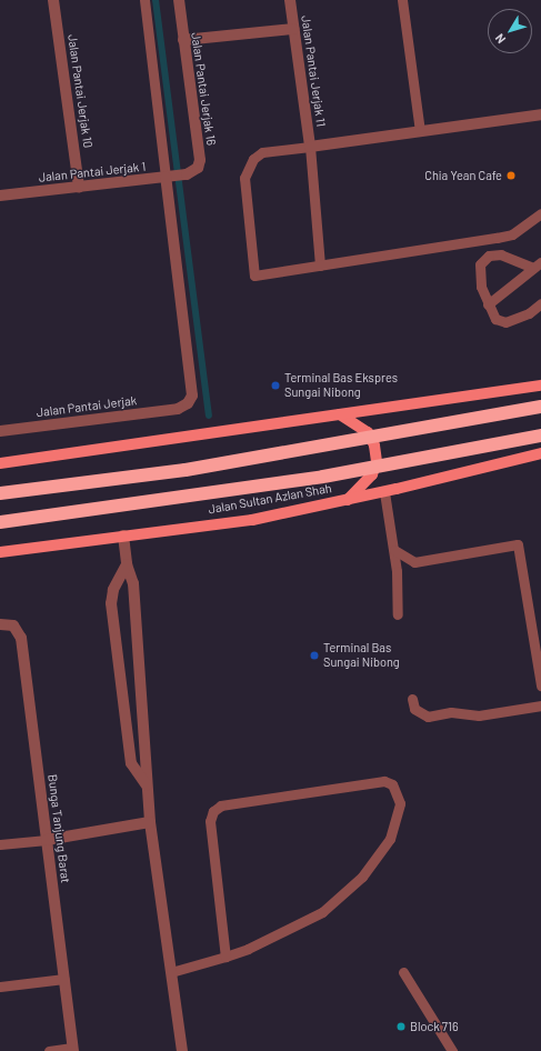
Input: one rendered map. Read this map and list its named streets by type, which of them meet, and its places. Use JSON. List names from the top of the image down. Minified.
{"streets":{"highway":["Jalan Sultan Azlan Shah"],"street":["Jalan Pantai Jerjak 11","Jalan Pantai Jerjak 16","Jalan Pantai Jerjak 10","Jalan Pantai Jerjak 1","Jalan Pantai Jerjak","Bunga Tanjung Barat"]},"crossings":[["Jalan Pantai Jerjak 16","Jalan Pantai Jerjak 1"],["Jalan Pantai Jerjak 10","Jalan Pantai Jerjak 1"],["Jalan Pantai Jerjak 1","Jalan Pantai Jerjak"]],"places":["Chia Yean Cafe","Terminal Bas Ekspres Sungai Nibong","Terminal Bas Sungai Nibong","Block 716"],"north":"bottom left"}
